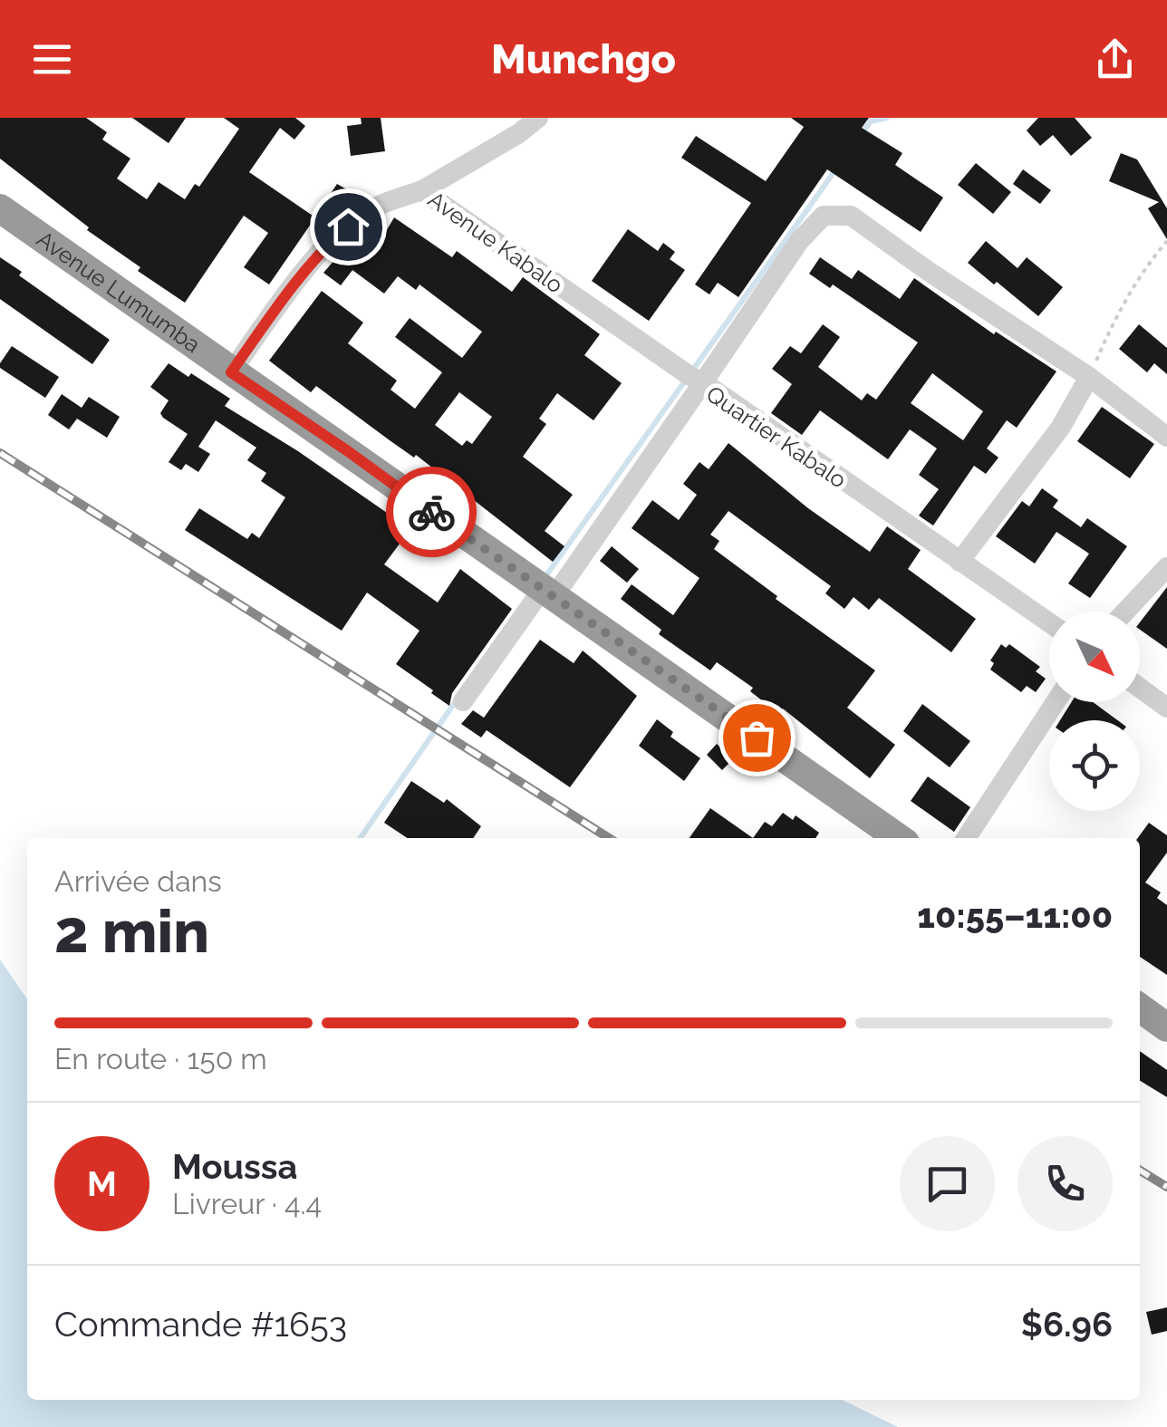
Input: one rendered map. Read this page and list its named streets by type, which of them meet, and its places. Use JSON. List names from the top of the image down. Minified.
{"streets":{"highway":["Avenue Lumumba"],"street":["Avenue Kabalo","Quartier Kabalo"]},"crossings":[["Avenue Kabalo","Avenue Lumumba"],["Avenue Kabalo","Quartier Kabalo"],["Avenue Lumumba","Quartier Kabalo"]],"north":"bottom right","page":{"header":"Munchgo","heading":["2 min","Arrivée dans","10:55–11:00"],"panel":["Moussa","Livreur · 4.4","Commande #1653","$6.96"],"bar":"En route · 150 m","round":"M"}}
